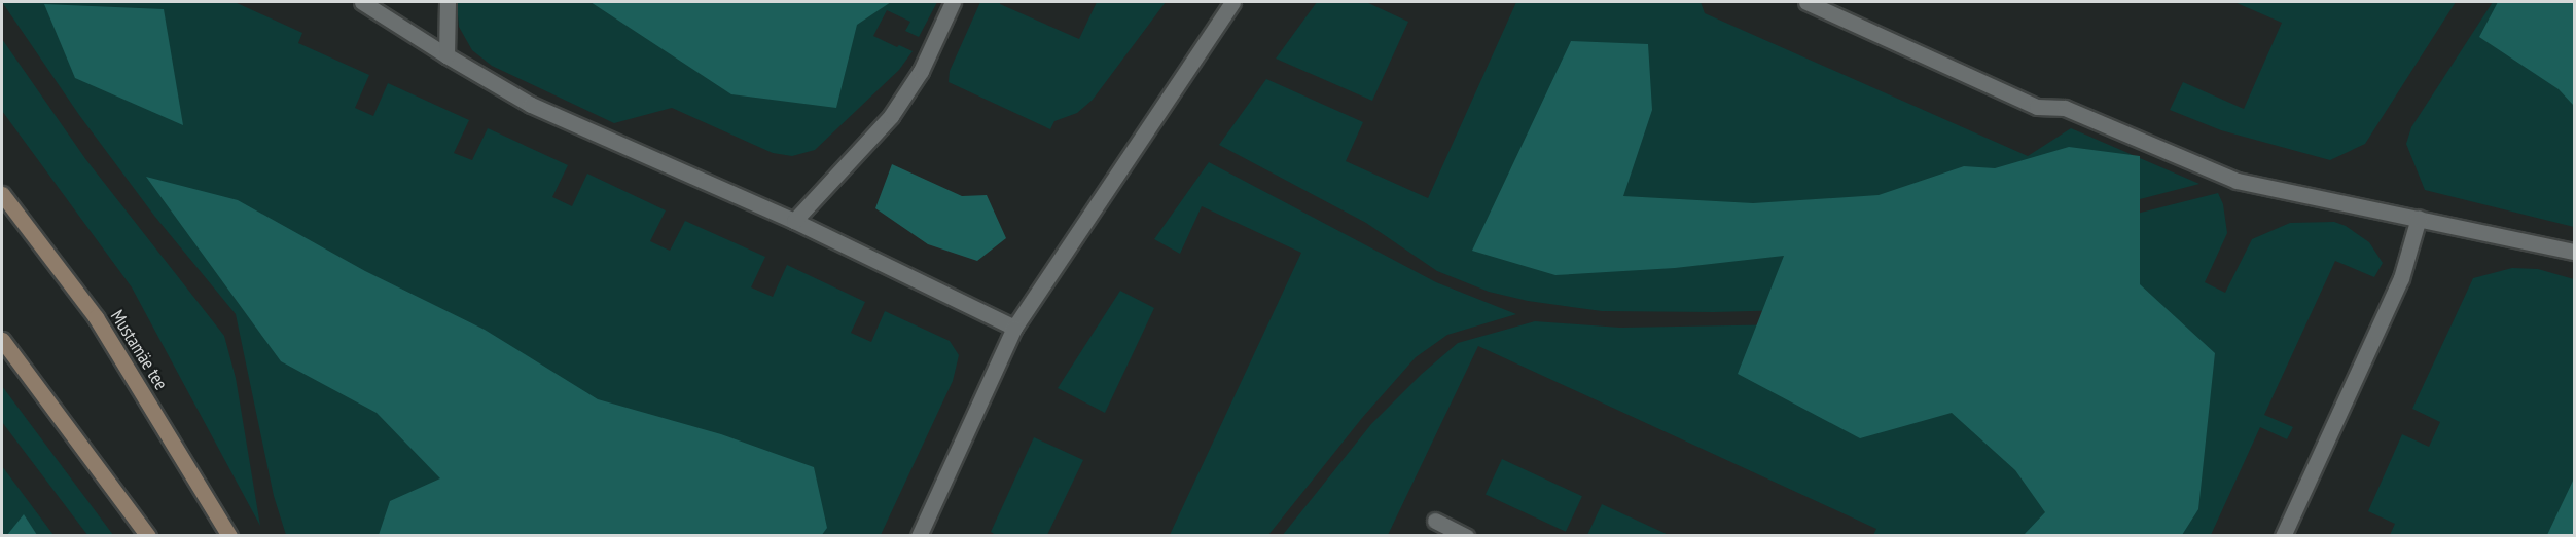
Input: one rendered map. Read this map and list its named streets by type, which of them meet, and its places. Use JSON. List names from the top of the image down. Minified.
{"streets":{"main road":["Mustamäe tee"]}}
